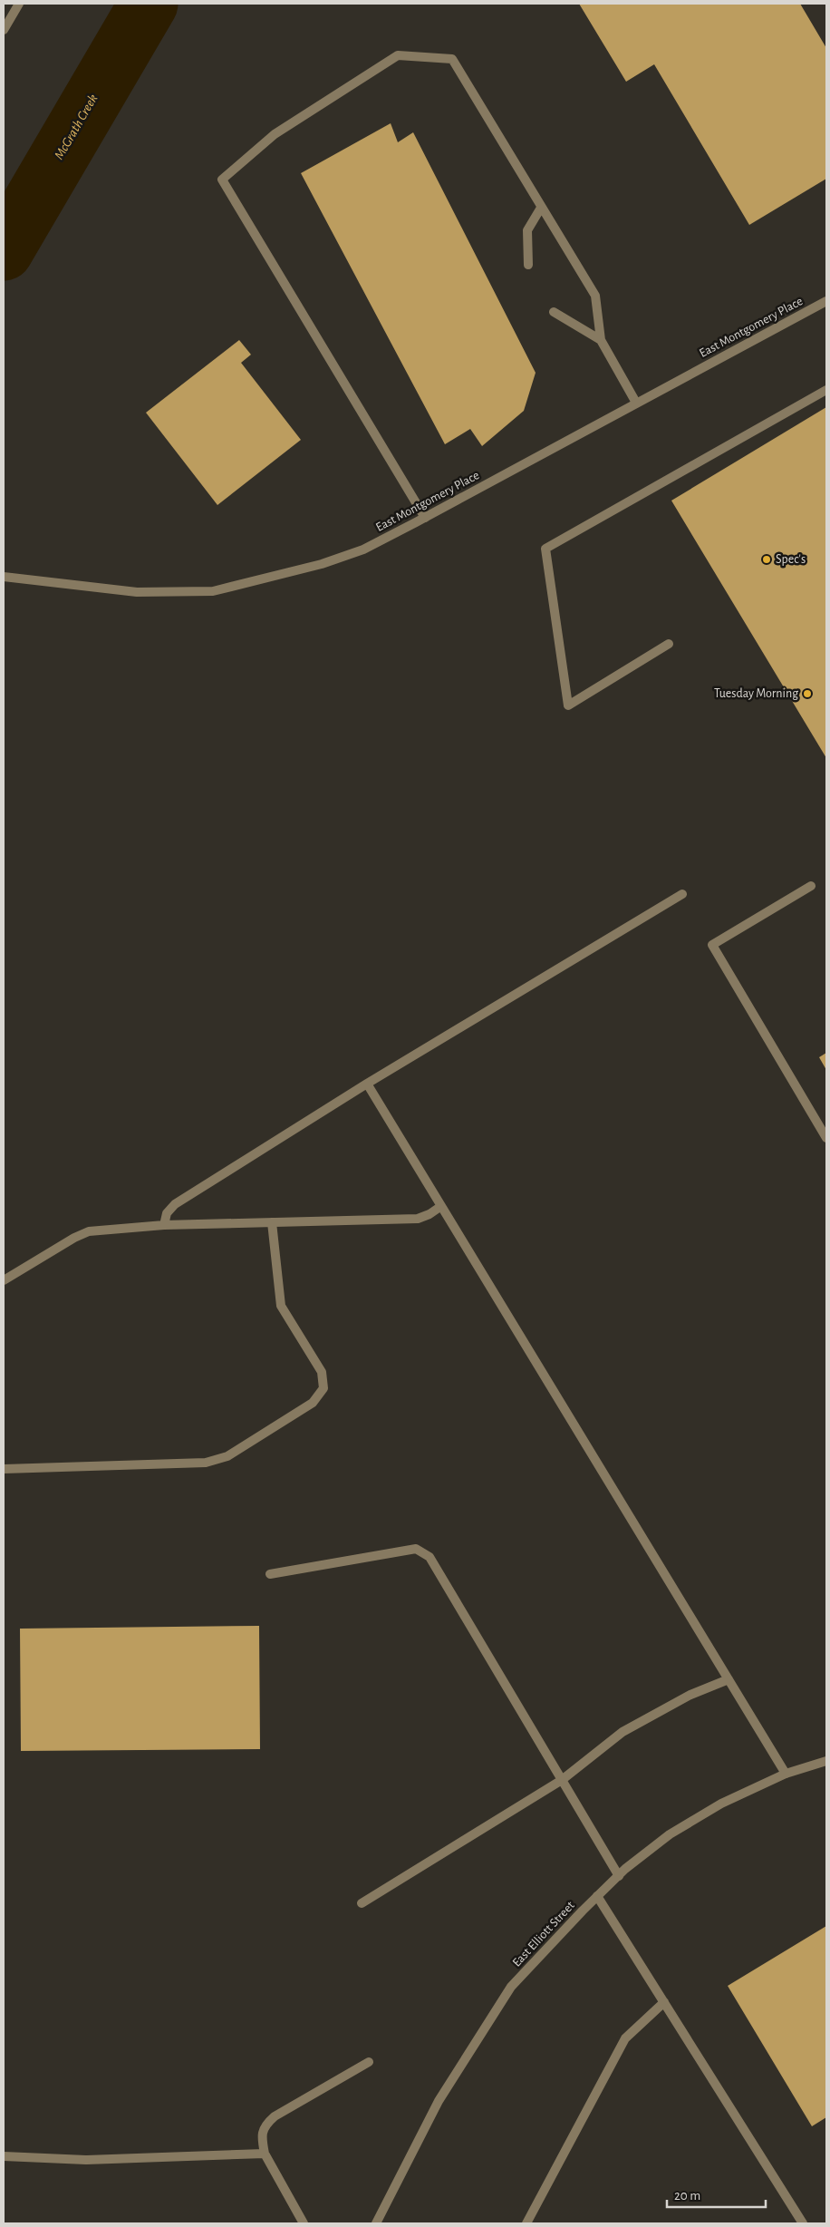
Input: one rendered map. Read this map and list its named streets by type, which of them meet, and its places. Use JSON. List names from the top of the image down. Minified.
{"streets":{"street":["East Montgomery Place","East Elliott Street"]},"water":["McGrath Creek"],"places":["Spec's","Tuesday Morning"],"scale_bar":"20 m"}
